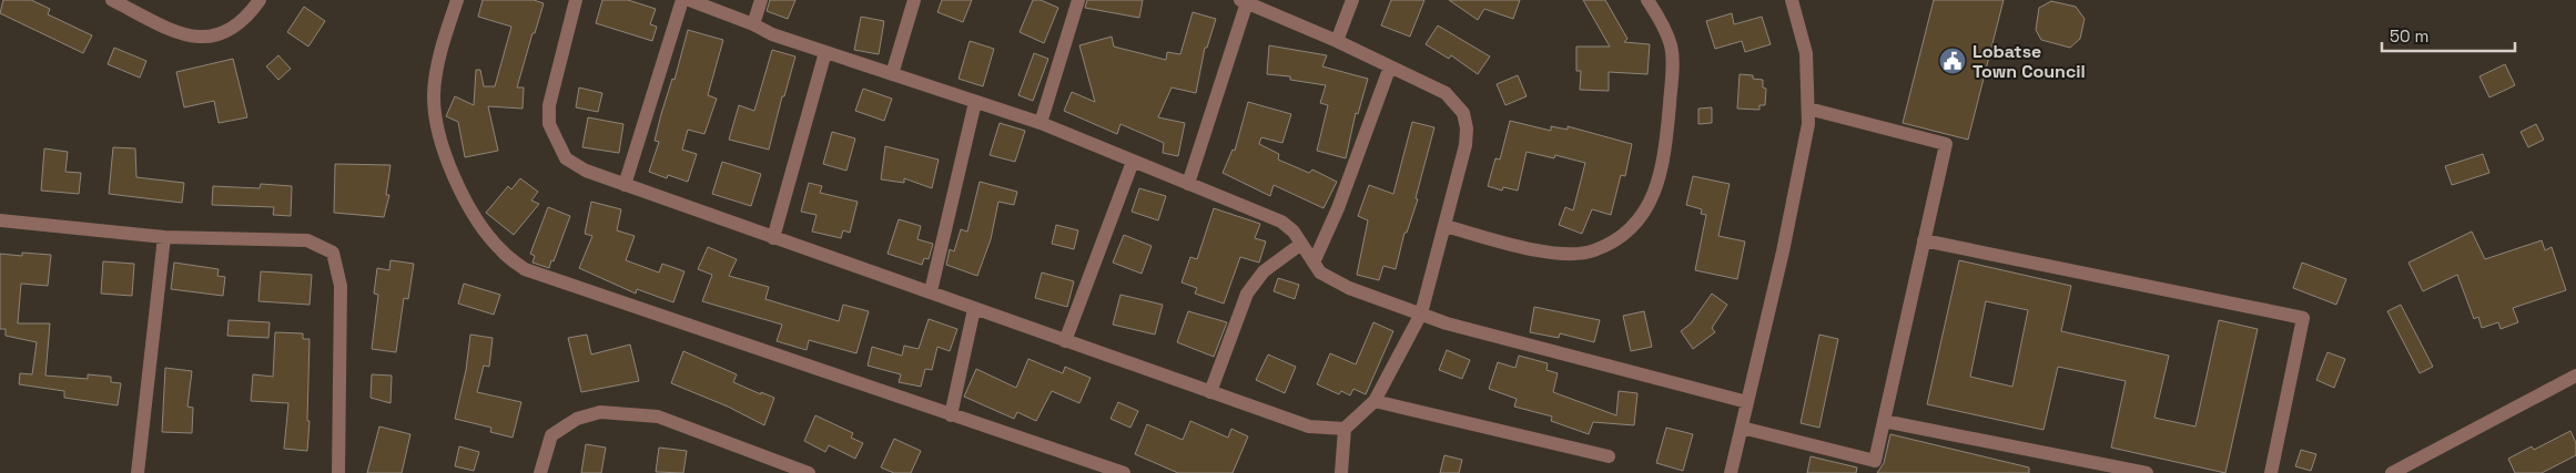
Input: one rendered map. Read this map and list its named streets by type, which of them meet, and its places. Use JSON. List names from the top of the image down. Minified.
{"places":{"public building":["Lobatse Town Council"]},"scale_bar":"50 m"}
